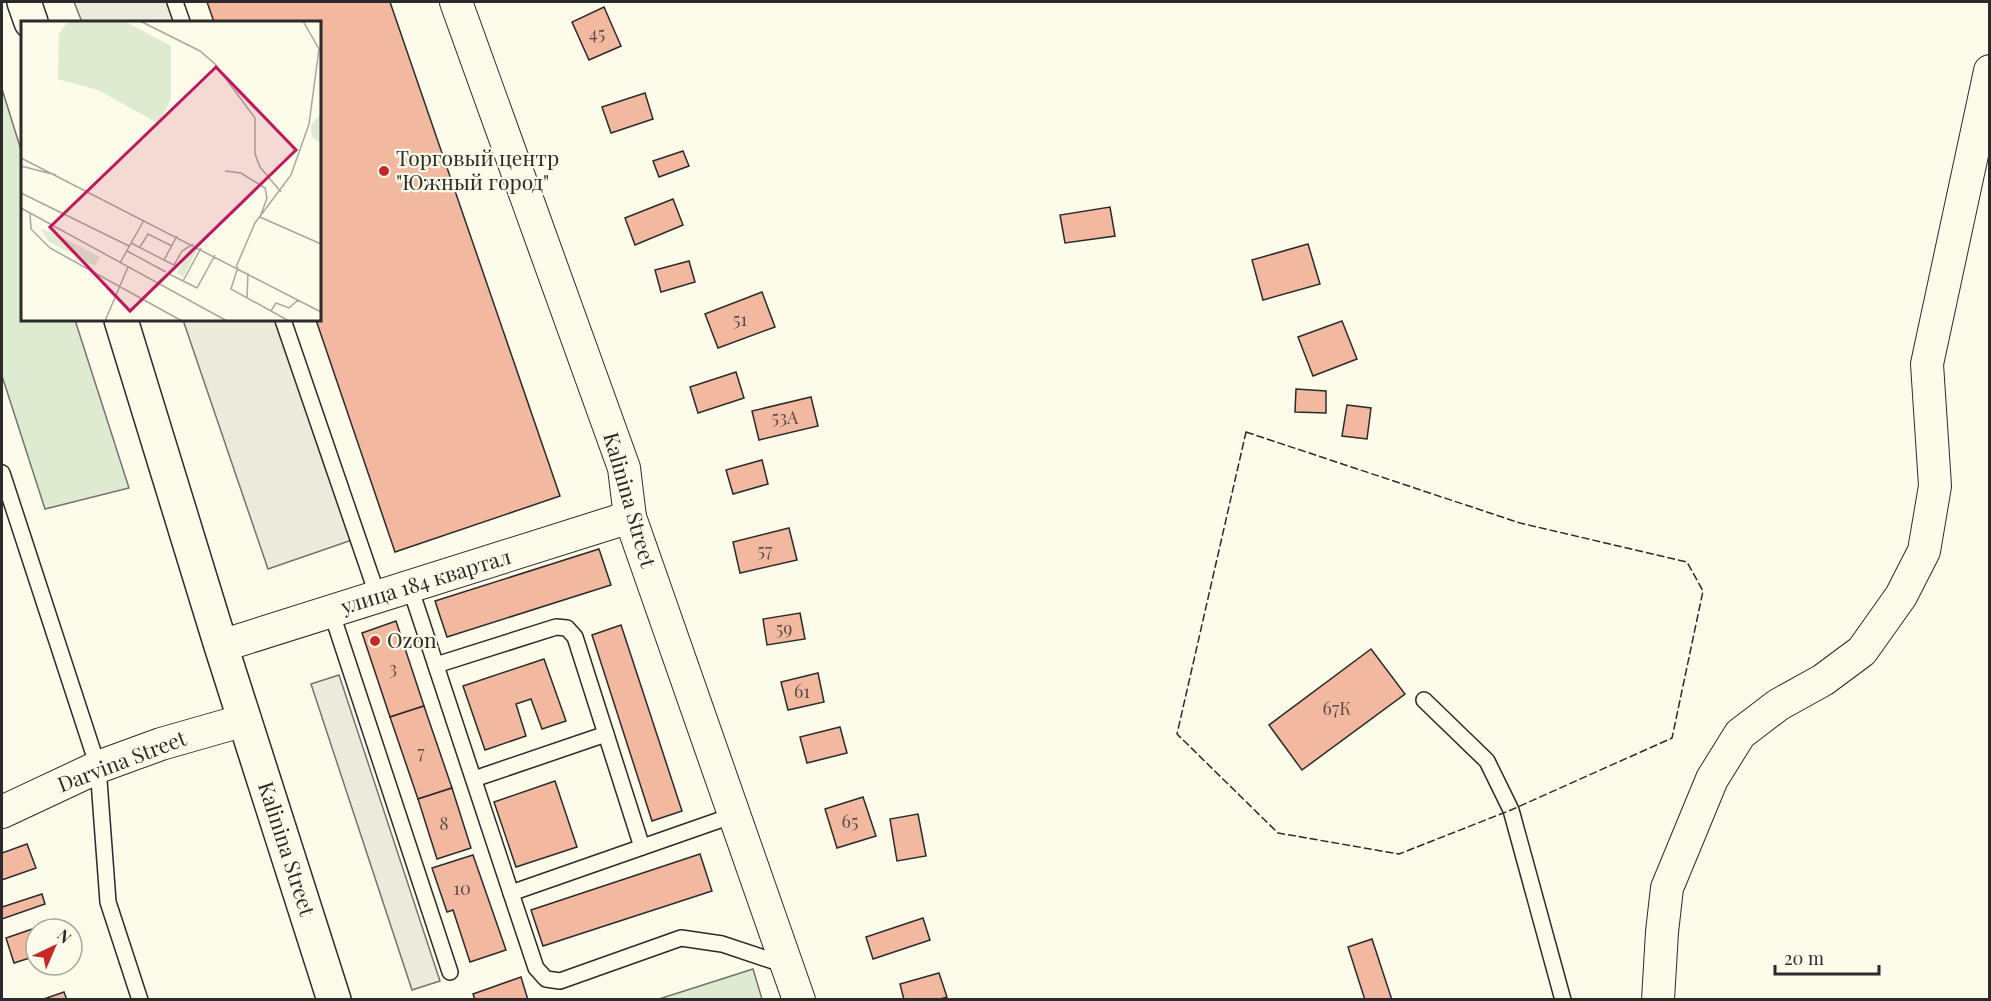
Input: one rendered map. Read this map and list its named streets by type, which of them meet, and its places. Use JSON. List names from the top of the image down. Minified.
{"streets":{"main road":["Kalinina Street"],"street":["улица 184 квартал","Darvina Street"]},"crossings":[["Kalinina Street","улица 184 квартал"],["Kalinina Street","Darvina Street"]],"places":["Торговый центр \"Южный город\"","Ozon"],"house_numbers":["45","51","53А","57","59","3","61","67К","7","65","8","10"],"scale_bar":"20 m","north":"top right"}
